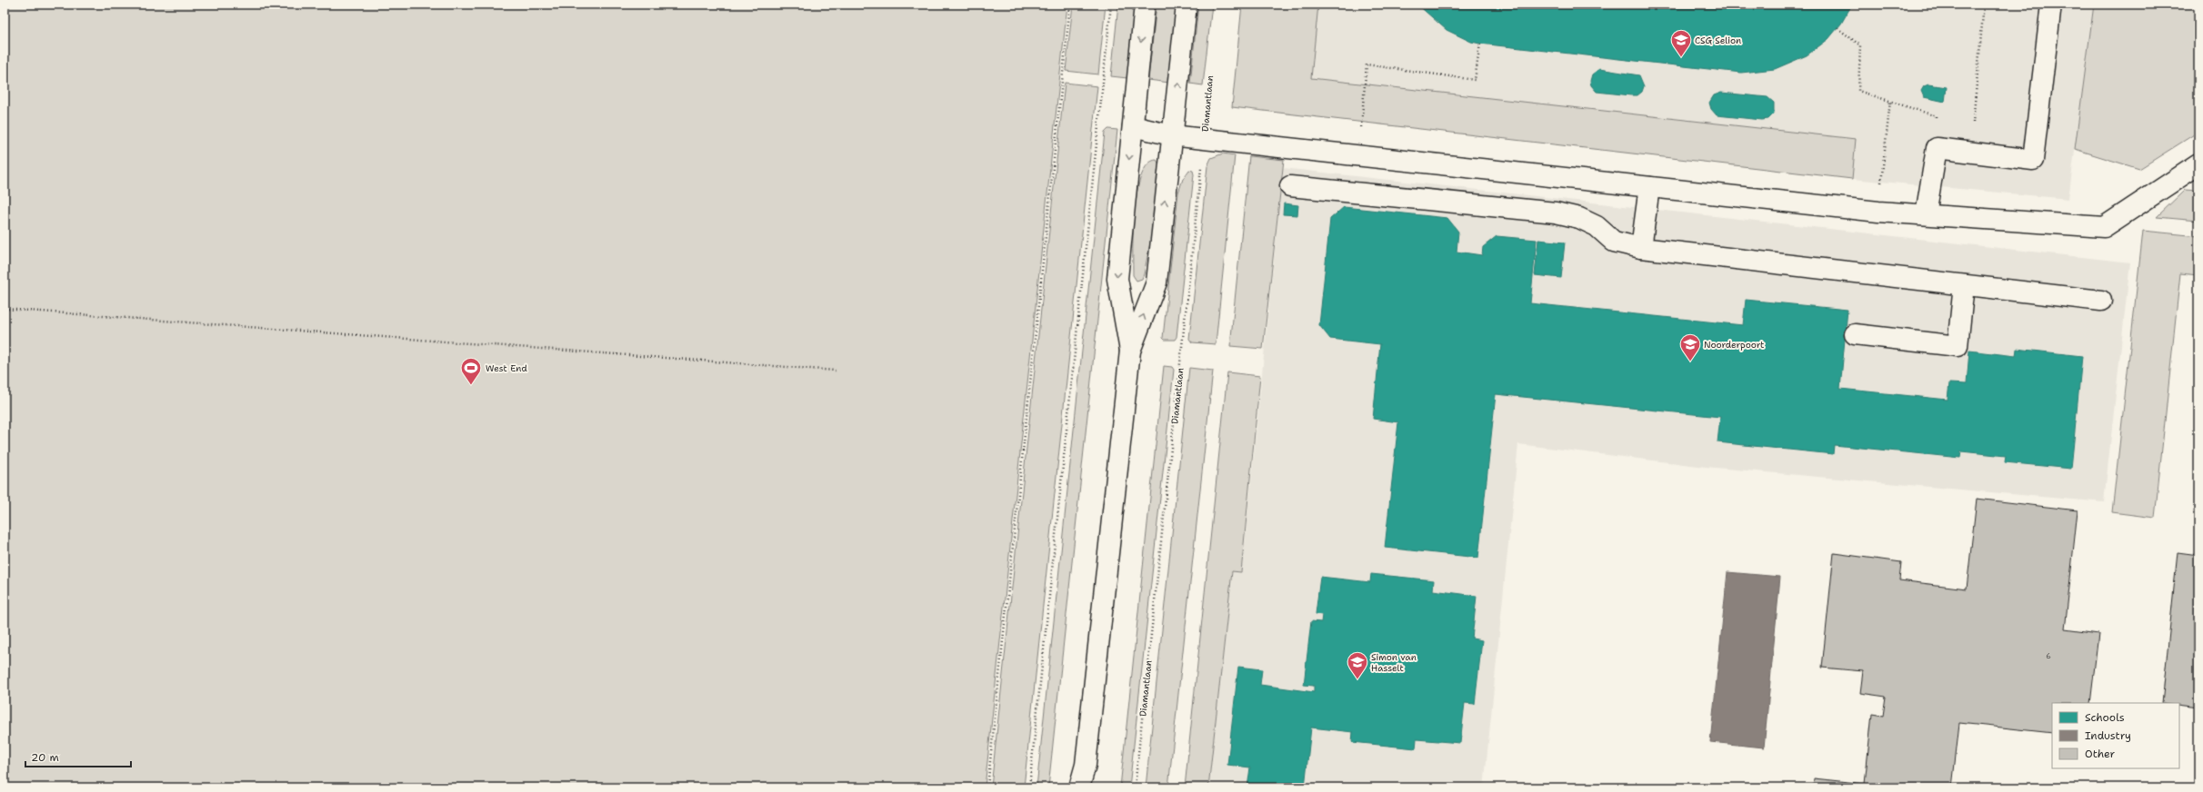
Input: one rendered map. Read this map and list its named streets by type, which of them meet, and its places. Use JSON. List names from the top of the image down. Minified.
{"streets":{"path":["Diamantlaan"]},"places":{"school or university":["CSG Selion","Noorderpoort","Simon van Hasselt"],"sports":["West End"]},"house_numbers":["6"],"legend":["Schools","Industry","Other"],"scale_bar":"20 m"}
